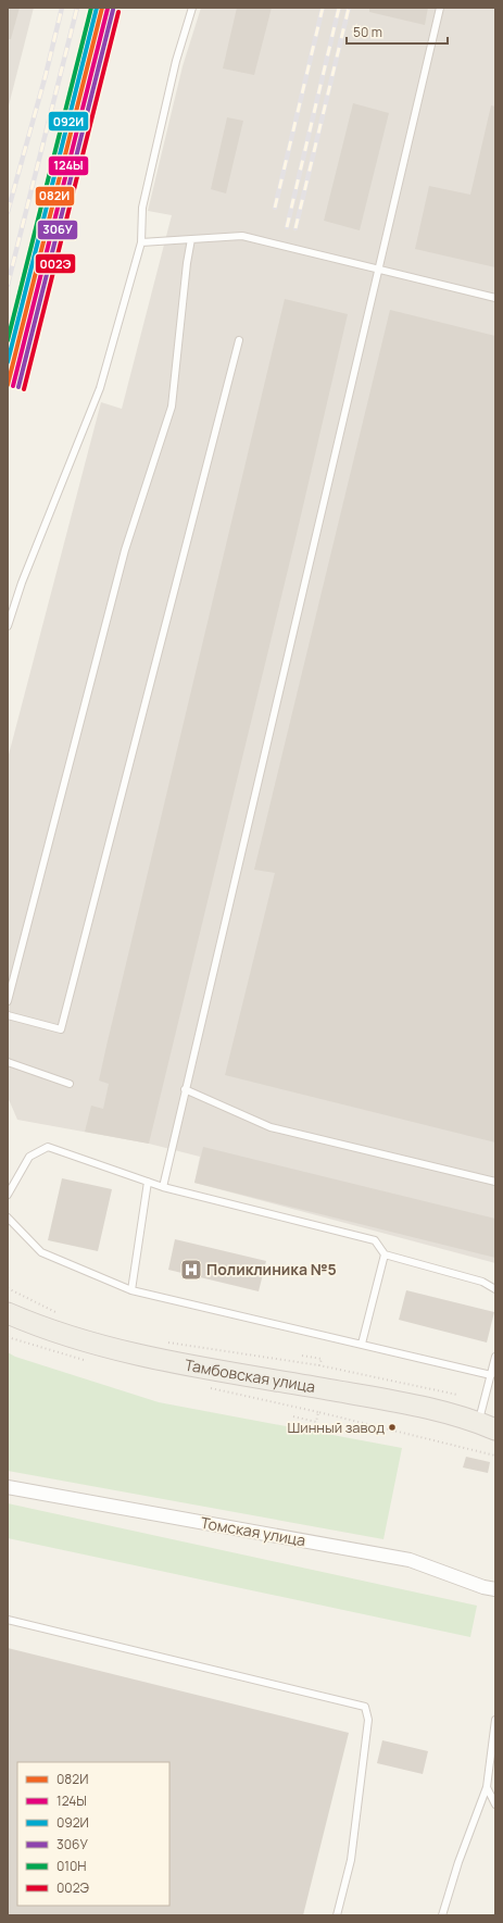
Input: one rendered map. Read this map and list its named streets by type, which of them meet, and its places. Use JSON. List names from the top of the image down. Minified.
{"streets":{"main road":["Тамбовская улица"],"street":["Томская улица"]},"places":{"hospital":["Поликлиника №5"],"other":["Шинный завод"]},"lines":["transit line 082И","transit line 092И","transit line 010Н","transit line 124Ы","transit line 306У","transit line 002Э"],"legend":["082И","124Ы","092И","306У","010Н","002Э"],"scale_bar":"50 m"}
